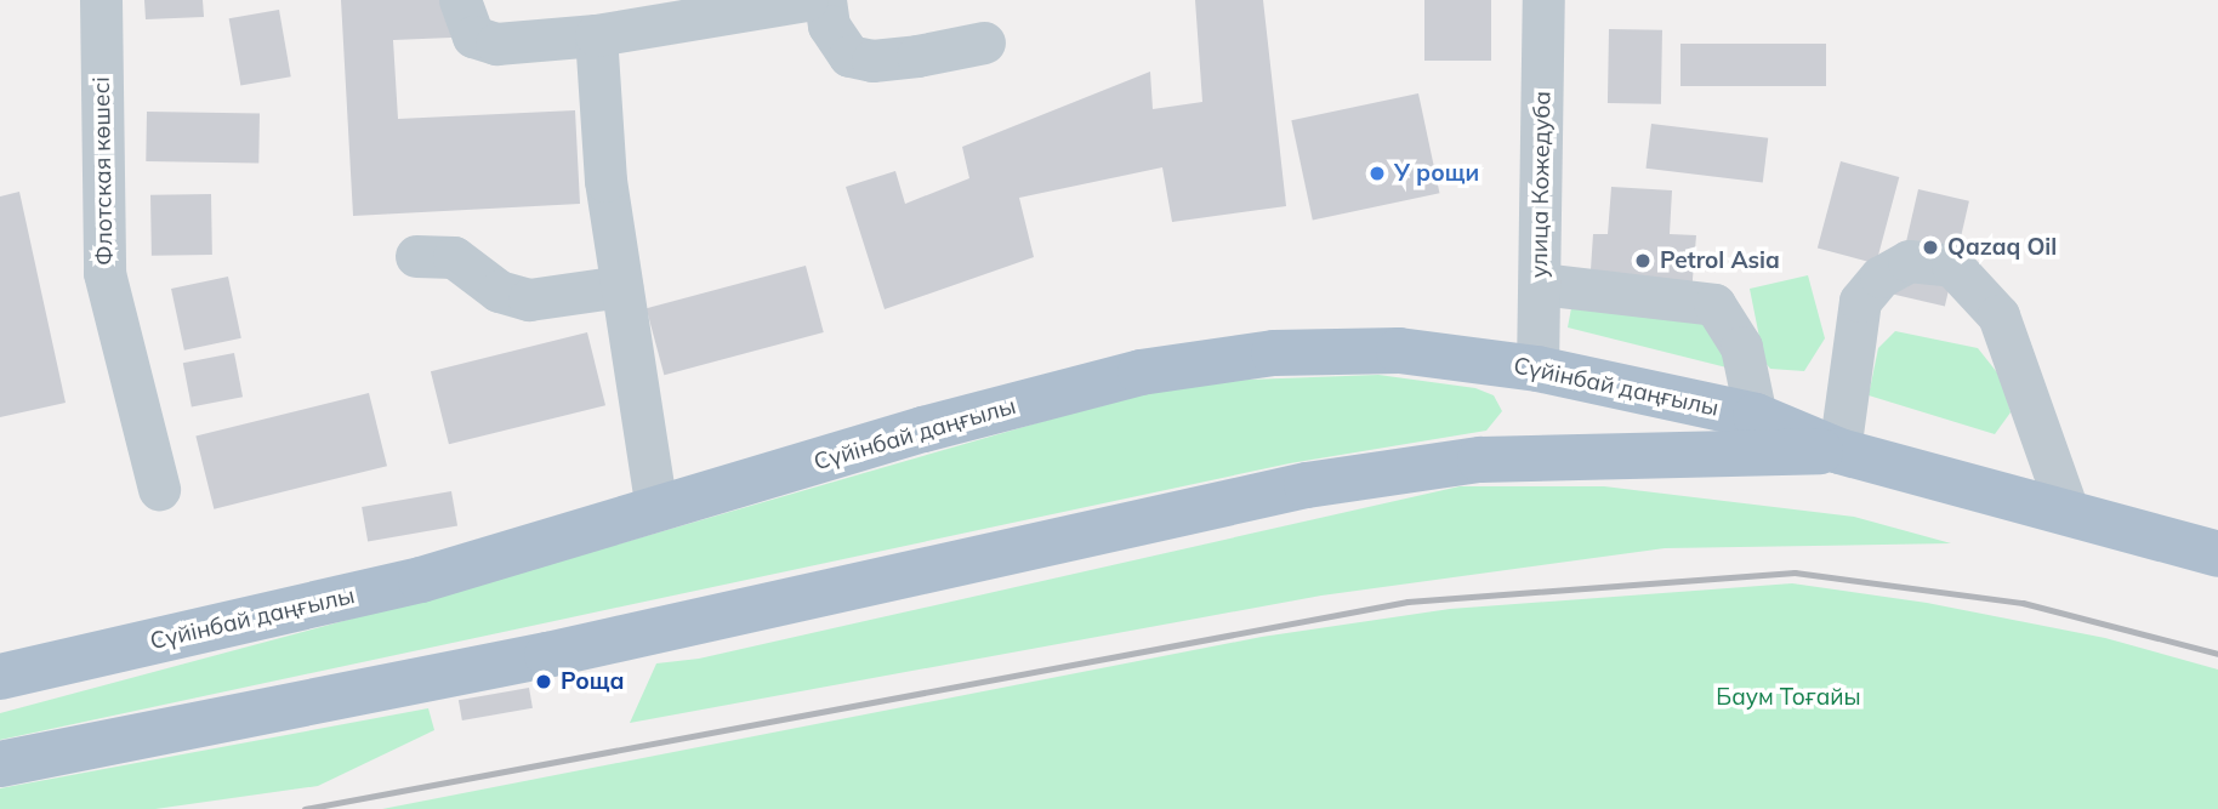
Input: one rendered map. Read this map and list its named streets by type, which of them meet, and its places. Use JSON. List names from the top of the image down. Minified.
{"streets":{"main road":["Сүйінбай даңғылы"],"street":["Флотская көшесі","улица Кожедуба"]},"crossings":[["улица Кожедуба","Сүйінбай даңғылы"]],"parks":["Баум Тоғайы"],"places":["У рощи","Qazaq Oil","Petrol Asia","Роща"]}
